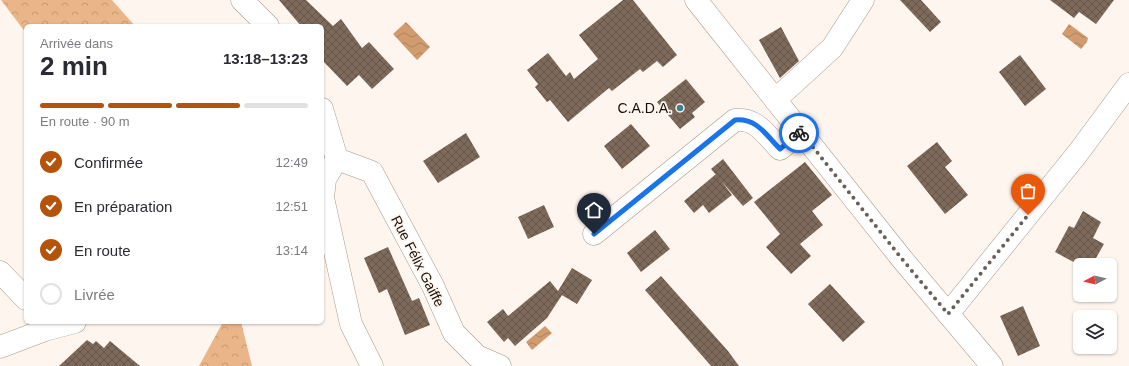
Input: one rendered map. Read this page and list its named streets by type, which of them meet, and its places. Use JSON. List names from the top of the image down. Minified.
{"streets":{"street":["Rue Félix Gaiffe"]},"places":["C.A.D.A."],"north":"left","page":{"heading":["2 min","Arrivée dans","13:18–13:23"],"bar":"En route · 90 m","list":[["Confirmée","12:49"],["En préparation","12:51"],["En route","13:14"],"Livrée"]}}
